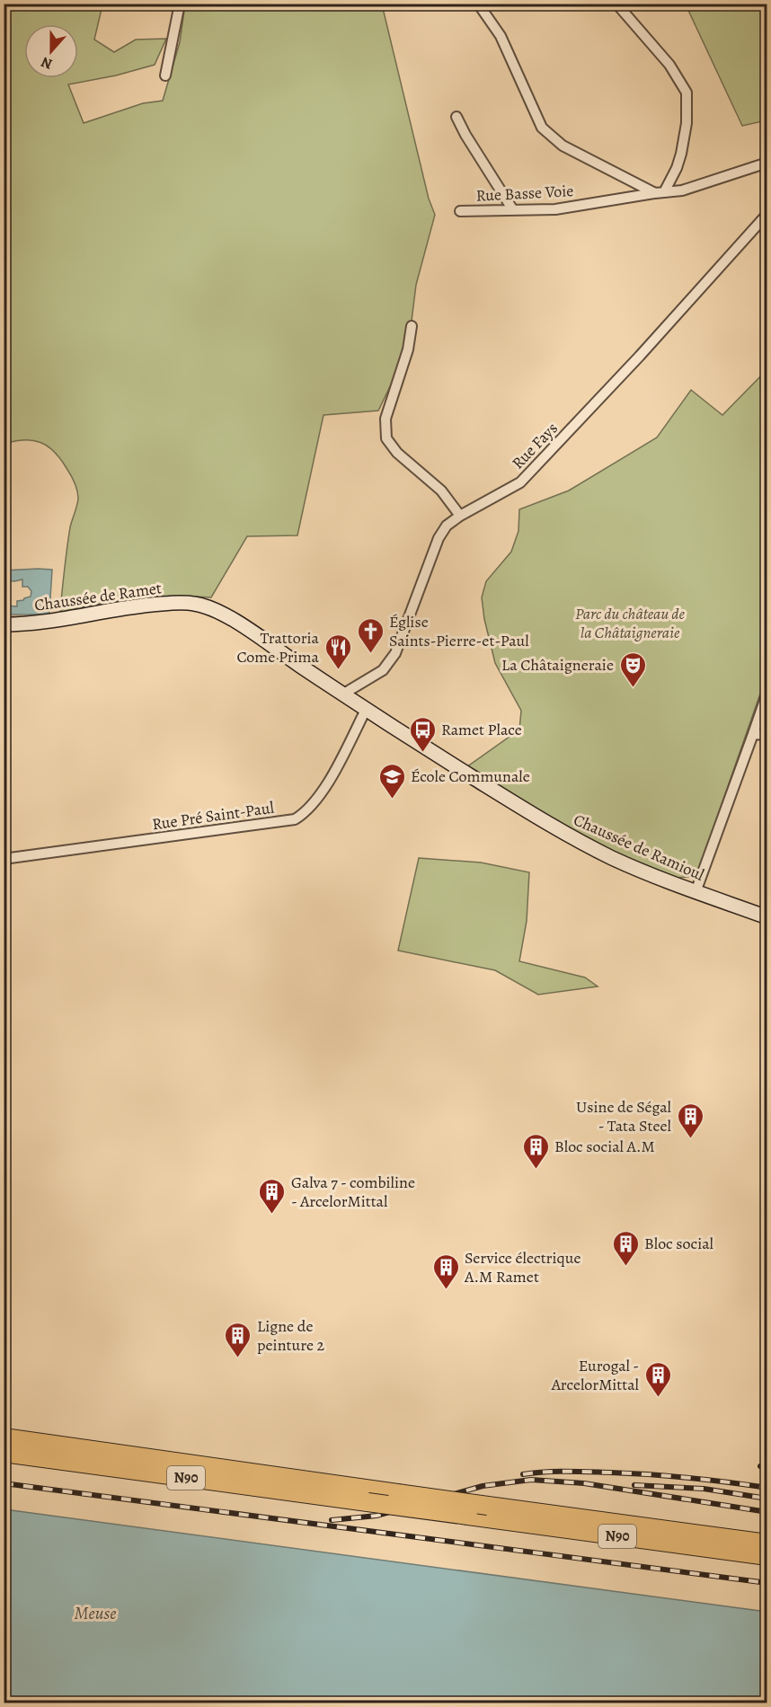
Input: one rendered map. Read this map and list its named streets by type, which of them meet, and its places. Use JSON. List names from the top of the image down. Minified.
{"streets":{"highway":["N90"],"main road":["Chaussée de Ramet","Chaussée de Ramioul"],"street":["Rue Basse Voie","Rue Fays","Rue Pré Saint-Paul"]},"crossings":[["Rue Fays","Chaussée de Ramet"],["Rue Pré Saint-Paul","Chaussée de Ramioul"]],"water":["Meuse"],"parks":["Parc du château de la Châtaigneraie"],"places":{"church":["Église Saints-Pierre-et-Paul"],"restaurant":["Trattoria Come Prima"],"theatre":["La Châtaigneraie"],"bus stop":["Ramet Place"],"school or university":["École Communale"],"building":["Usine de Ségal - Tata Steel","Bloc social A.M","Galva 7 - combiline - ArcelorMittal","Bloc social","Service électrique A.M Ramet","Ligne de peinture 2","Eurogal - ArcelorMittal"]},"north":"bottom"}
